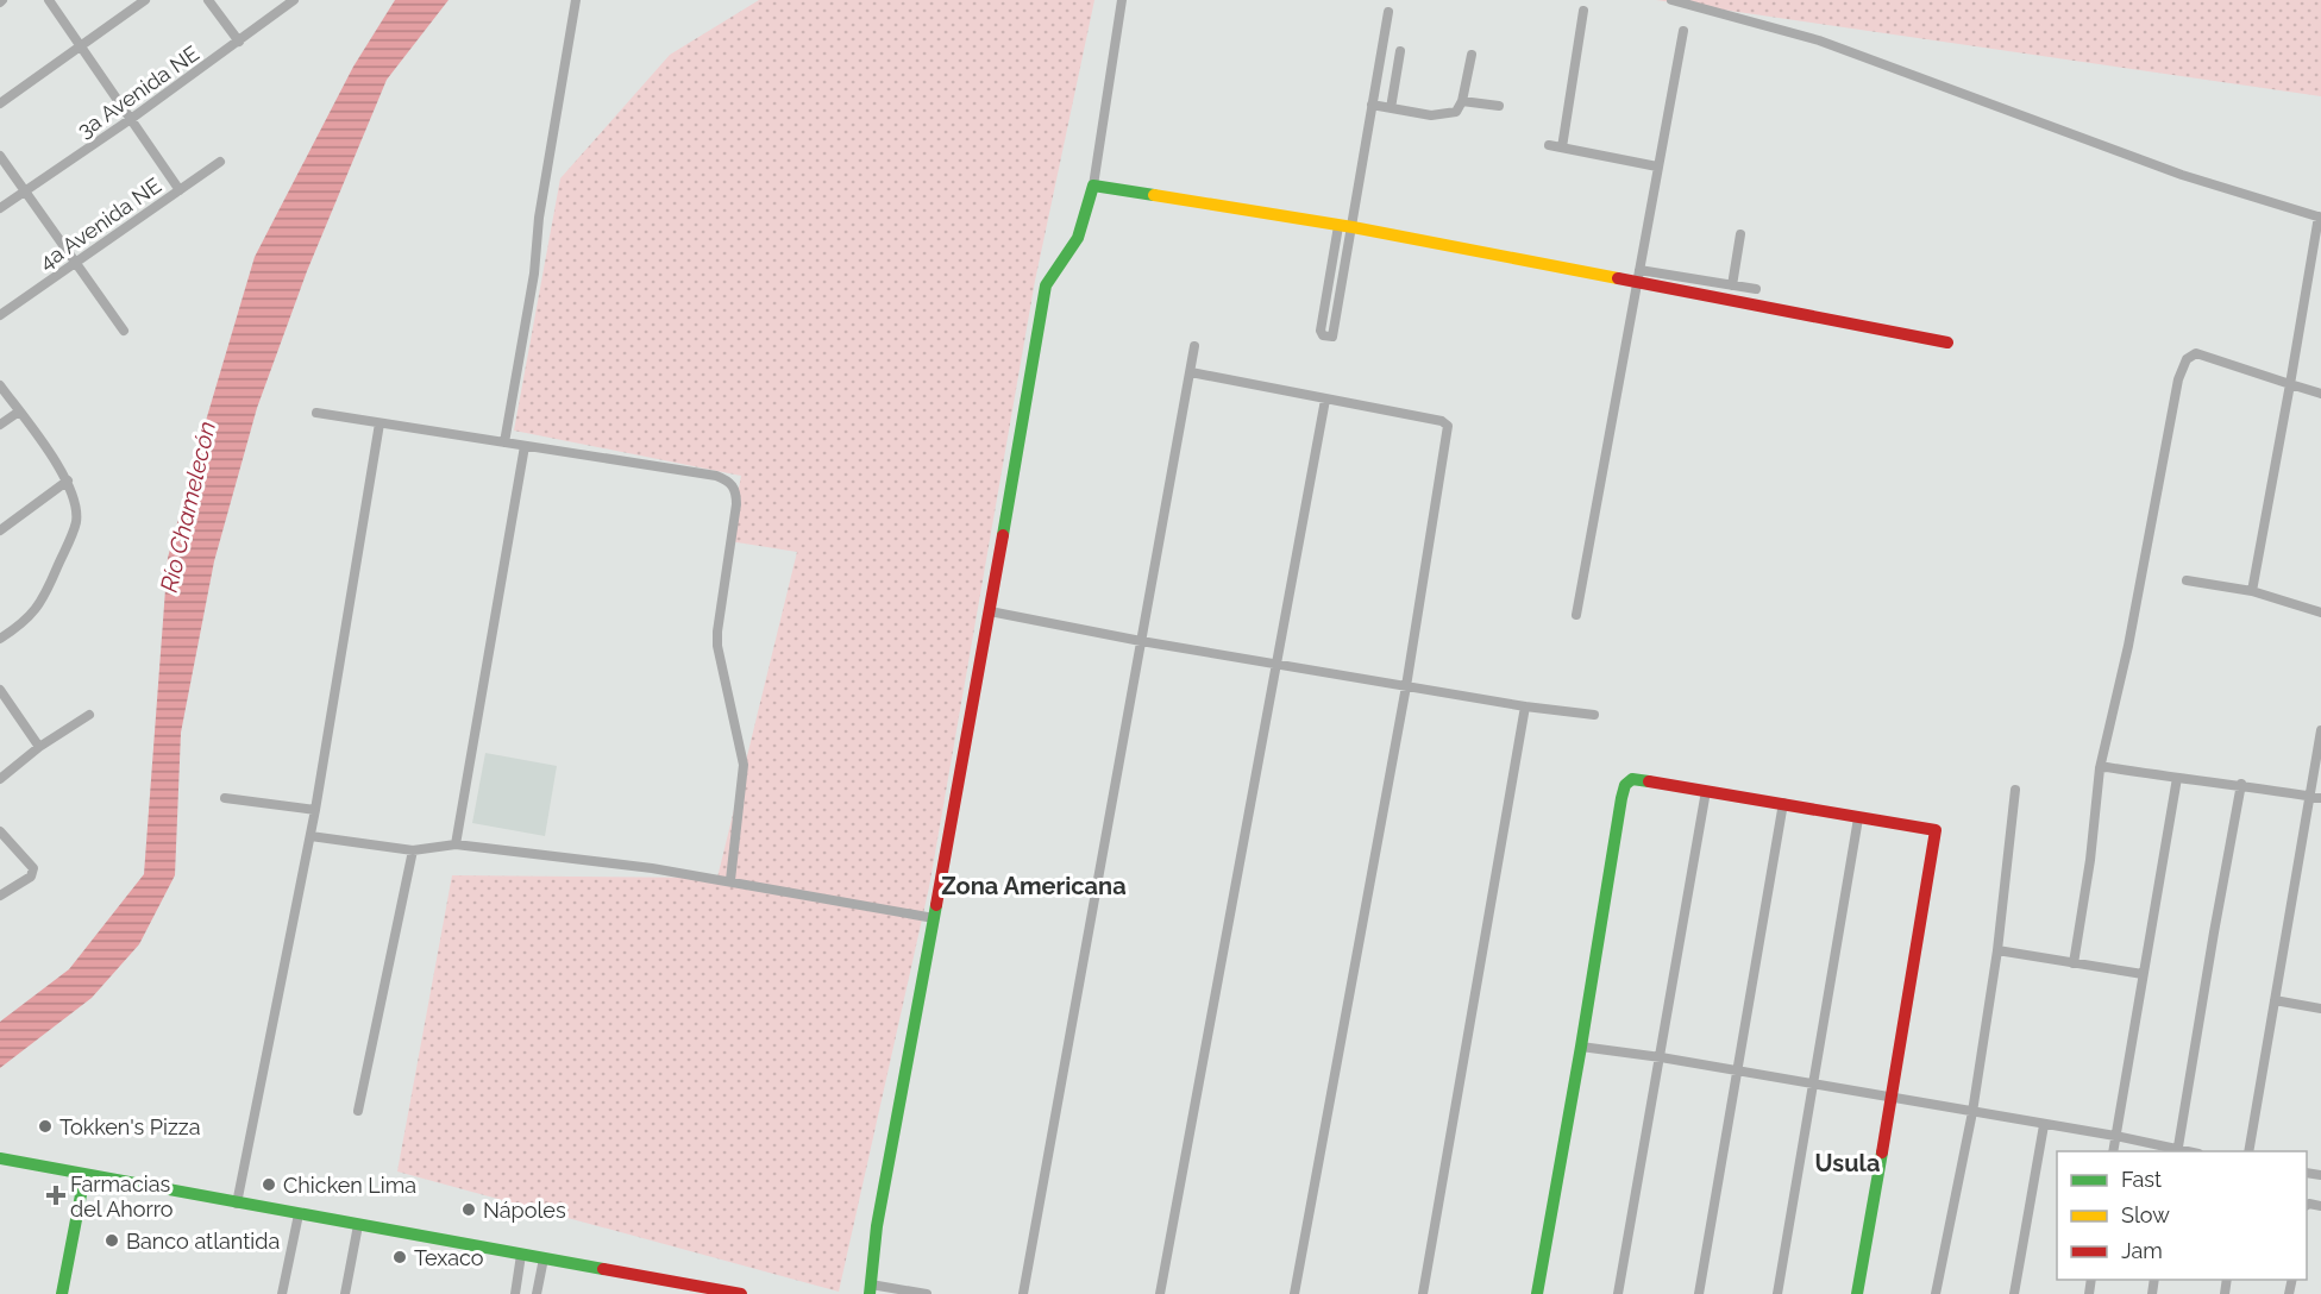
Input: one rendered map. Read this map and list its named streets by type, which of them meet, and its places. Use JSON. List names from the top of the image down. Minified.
{"streets":{"street":["3a Avenida NE","4a Avenida NE"]},"districts":["Zona Americana","Usula"],"water":["Río Chamelecón"],"places":{"other":["Tokken's Pizza","Chicken Lima","Nápoles","Banco atlantida","Texaco"],"health":["Farmacias del Ahorro"]},"legend":["Fast","Slow","Jam"]}
